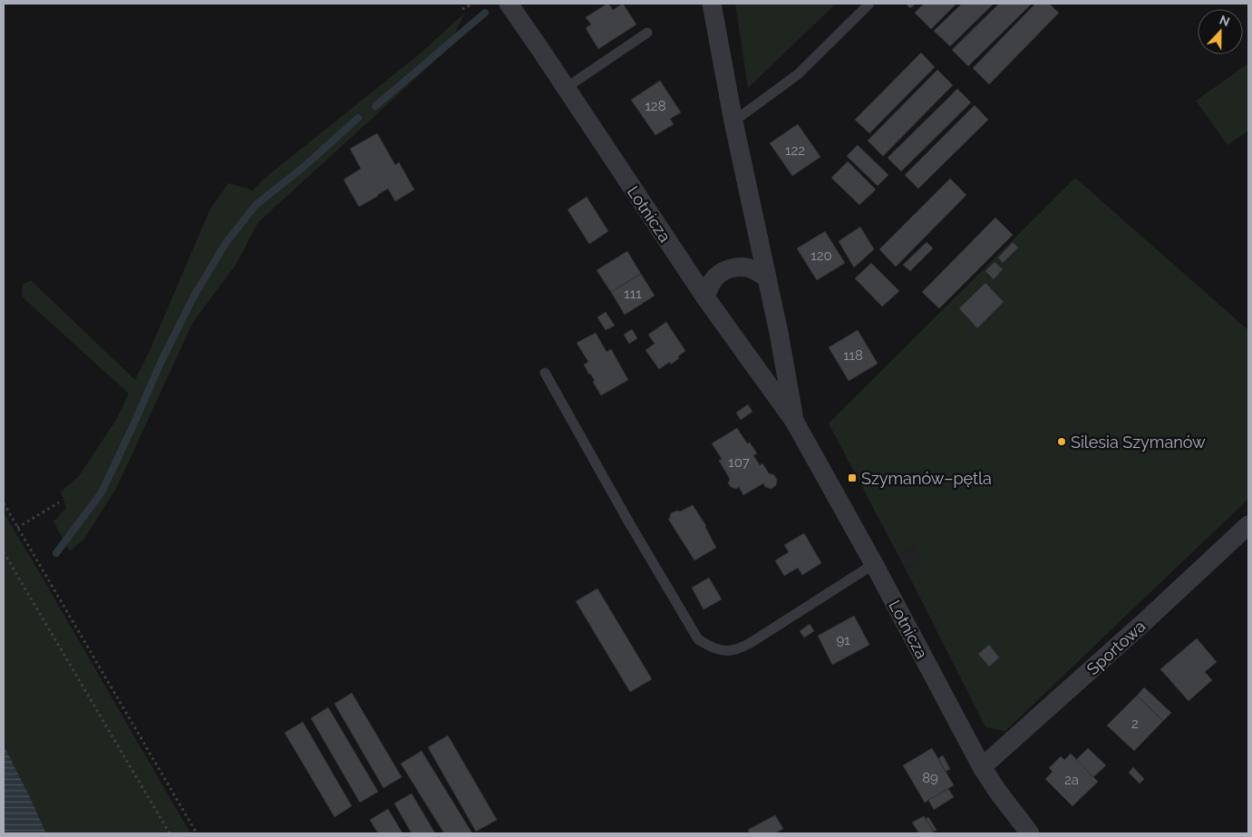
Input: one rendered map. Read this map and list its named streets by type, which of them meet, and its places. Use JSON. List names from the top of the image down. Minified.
{"streets":{"street":["Lotnicza","Sportowa"]},"crossings":[["Lotnicza","Sportowa"]],"places":{"other":["Silesia Szymanów"],"transit":["Szymanów–pętla"]},"house_numbers":["128","122","120","111","118","107","91","2","89","2a"],"north":"top"}
